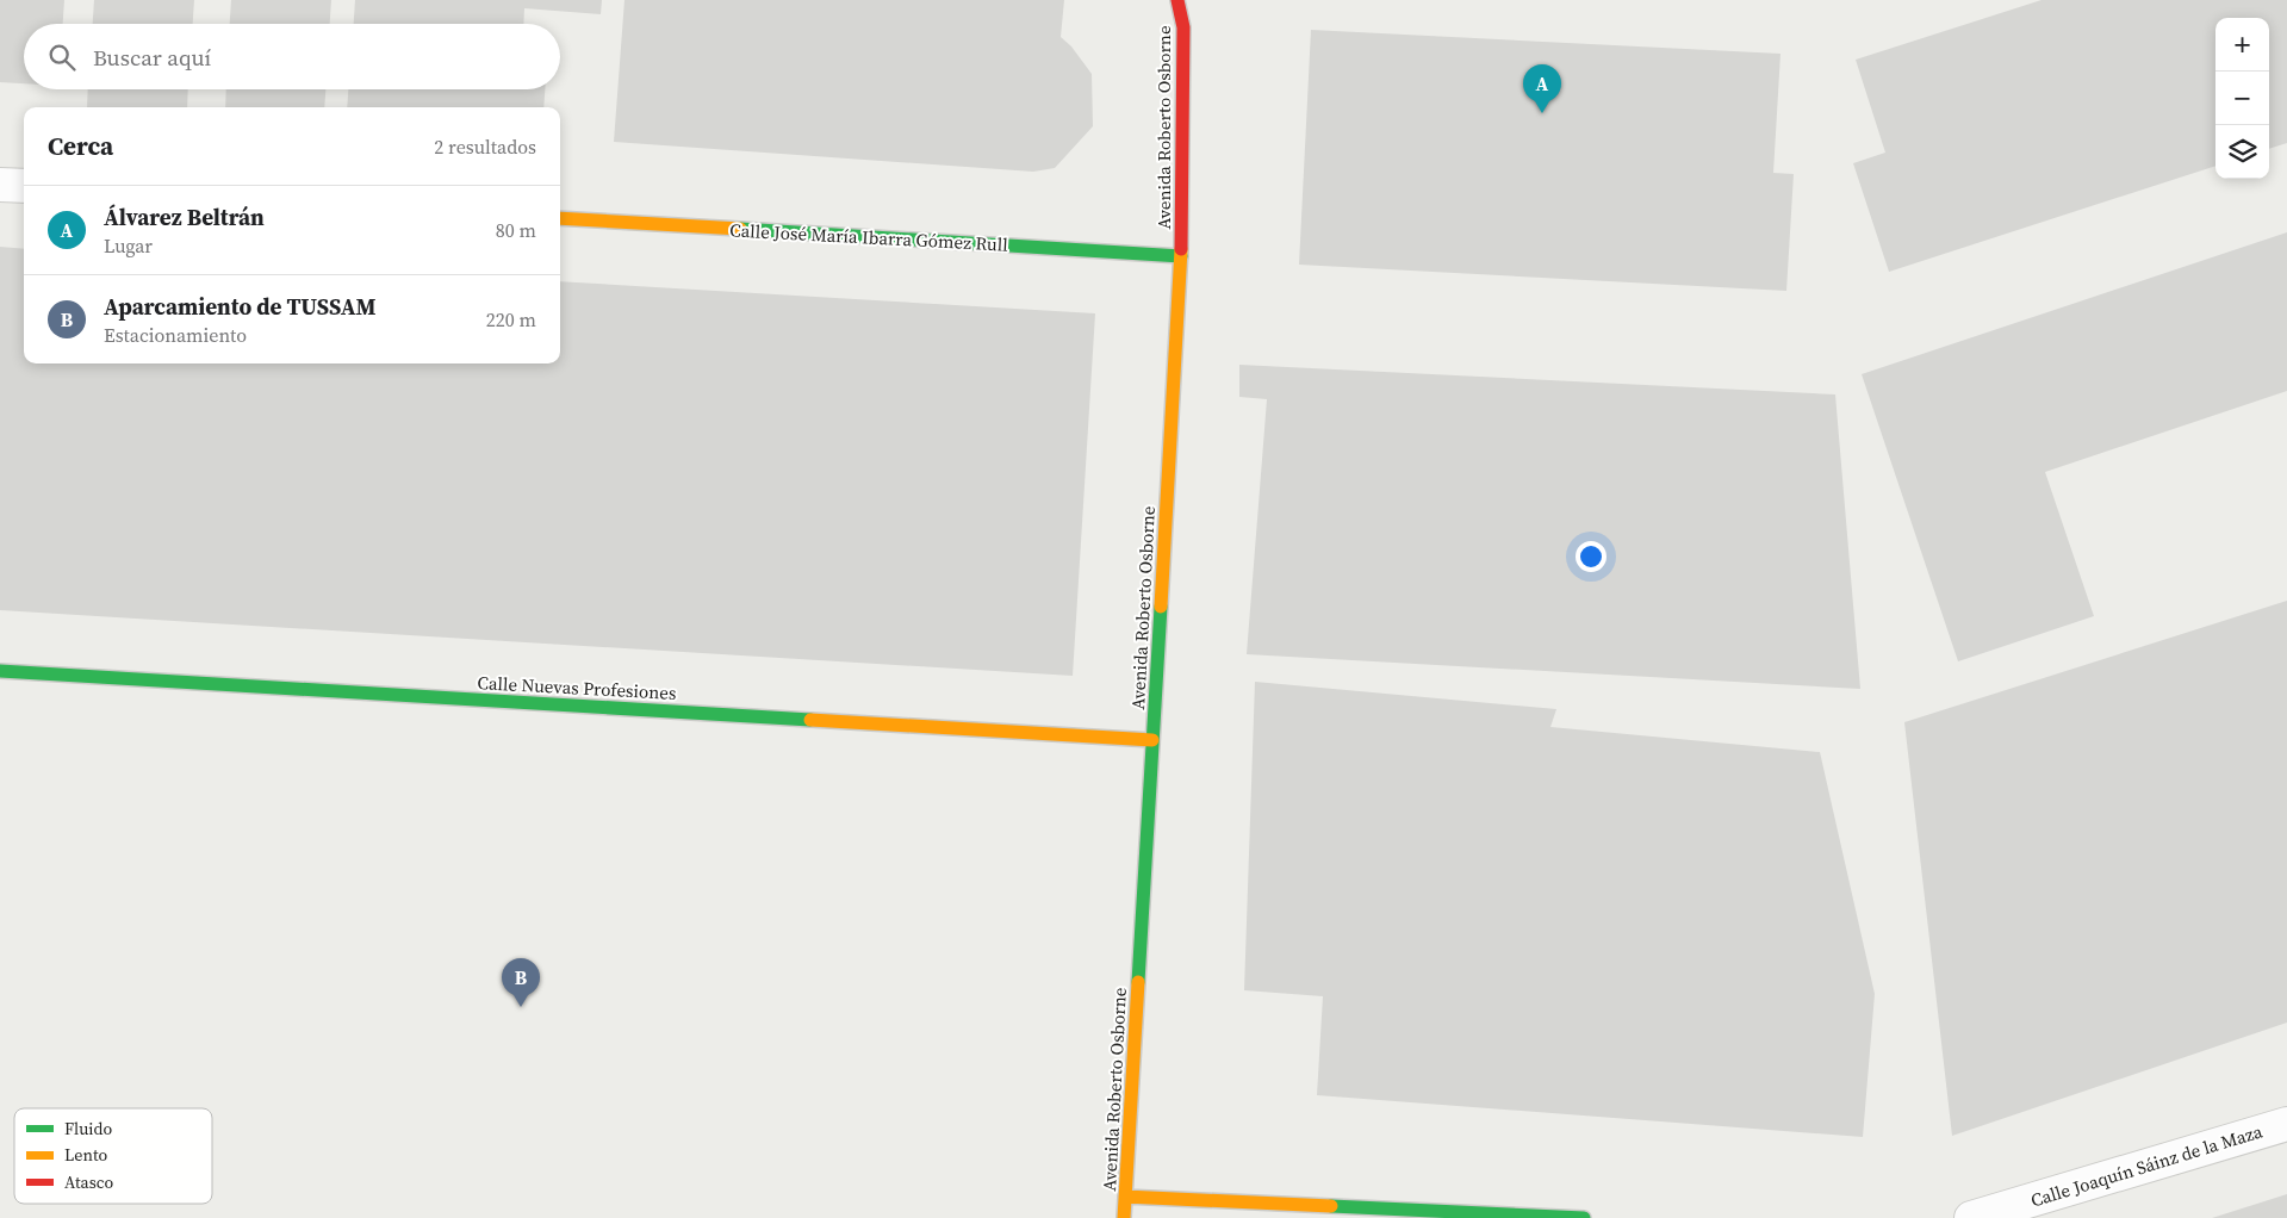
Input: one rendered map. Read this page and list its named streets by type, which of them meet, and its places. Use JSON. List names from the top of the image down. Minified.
{"streets":{"street":["Avenida Roberto Osborne","Calle José María Ibarra Gómez Rull","Calle Nuevas Profesiones","Calle Joaquín Sáinz de la Maza"]},"crossings":[["Avenida Roberto Osborne","Calle José María Ibarra Gómez Rull"],["Avenida Roberto Osborne","Calle Nuevas Profesiones"]],"legend":["Fluido","Lento","Atasco"],"page":{"map_buttons":["+","−"],"search":"Buscar aquí","pins":["A","B"],"heading":["Cerca","2 resultados"],"list":[{"mark":"A","name":"Álvarez Beltrán","note":"Lugar","value":"80 m"},{"mark":"B","name":"Aparcamiento de TUSSAM","note":"Estacionamiento","value":"220 m"}]}}
